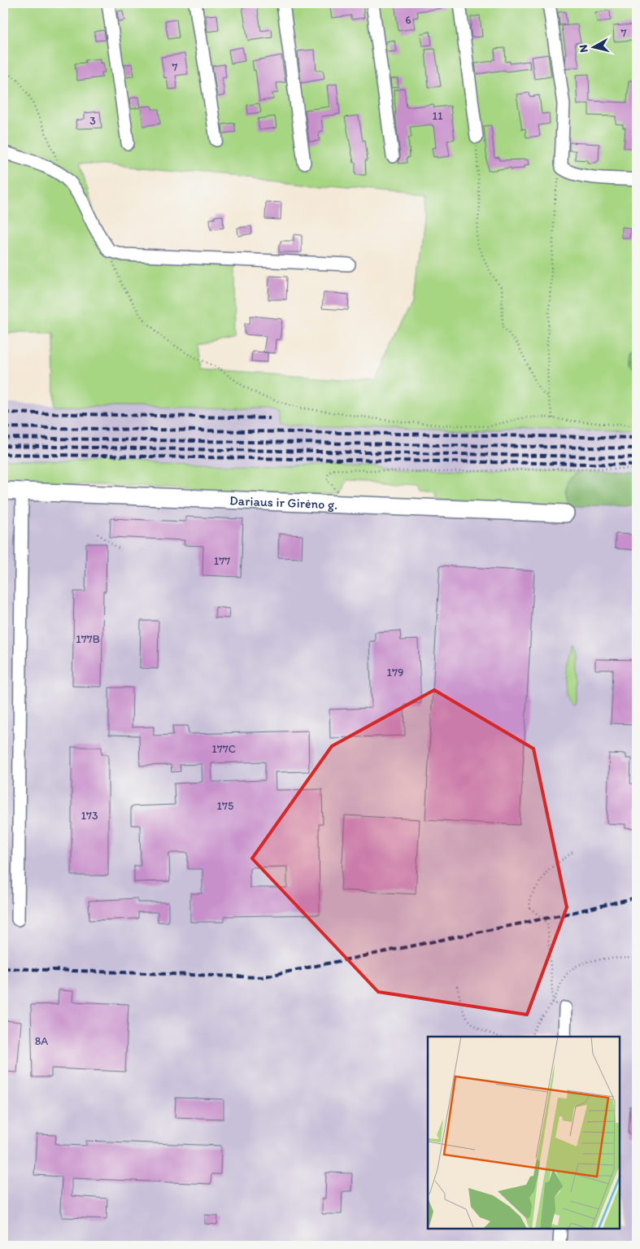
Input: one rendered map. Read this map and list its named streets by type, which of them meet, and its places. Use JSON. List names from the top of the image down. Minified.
{"streets":{"street":["Dariaus ir Girėno g."]},"house_numbers":["6","7","7","11","3","177","177B","179","177C","175","173","8A"],"north":"left"}
